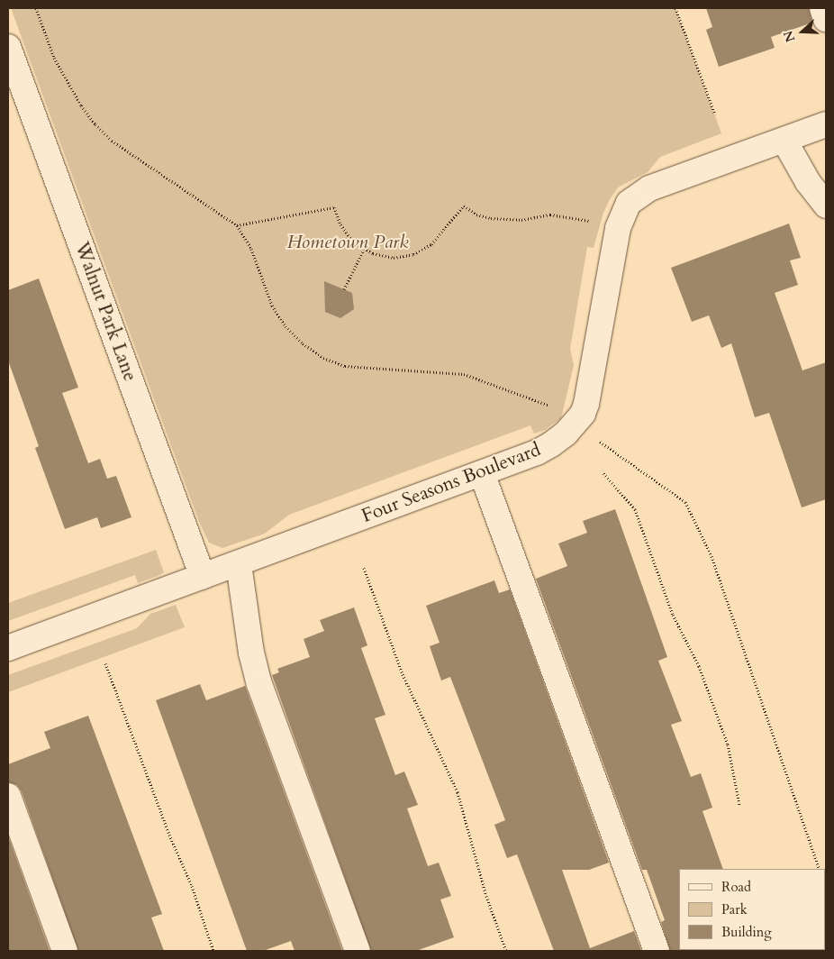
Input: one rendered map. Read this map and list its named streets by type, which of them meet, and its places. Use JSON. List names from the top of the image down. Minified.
{"streets":{"street":["Walnut Park Lane","Four Seasons Boulevard"]},"crossings":[["Walnut Park Lane","Four Seasons Boulevard"]],"parks":["Hometown Park"],"legend":["Road","Park","Building"],"north":"left"}
